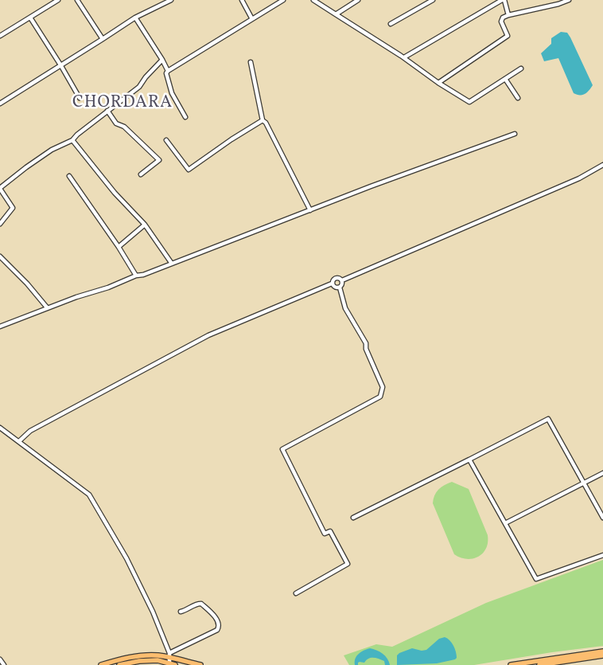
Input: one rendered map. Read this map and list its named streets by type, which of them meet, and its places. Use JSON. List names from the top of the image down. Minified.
{"districts":["CHORDARA"]}
